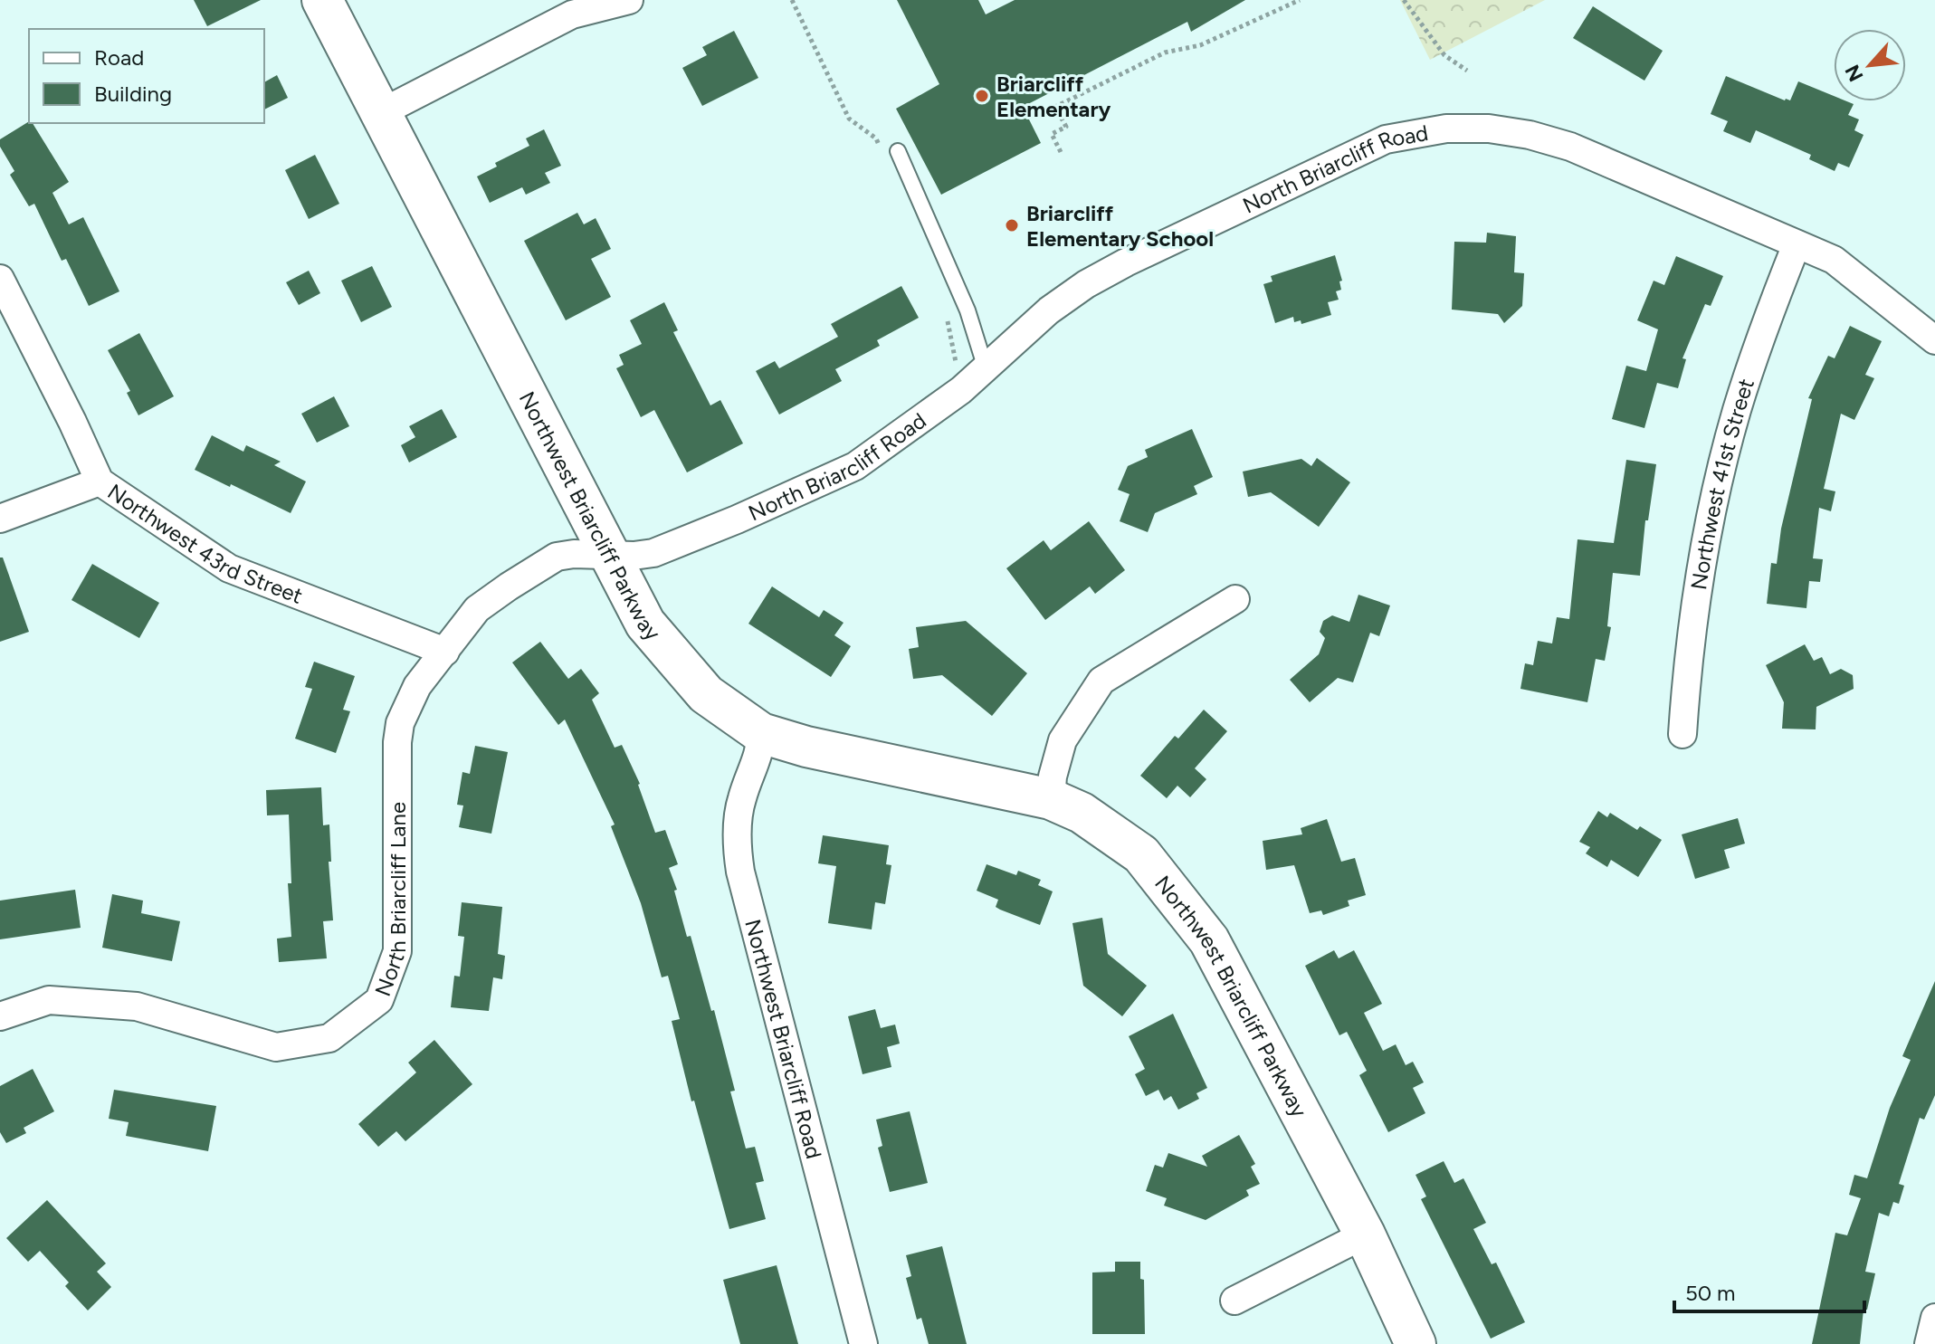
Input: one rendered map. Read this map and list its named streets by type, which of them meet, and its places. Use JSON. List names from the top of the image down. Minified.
{"streets":{"main road":["Northwest Briarcliff Parkway"],"street":["North Briarcliff Road","Northwest 41st Street","Northwest 43rd Street","North Briarcliff Lane","Northwest Briarcliff Road"]},"crossings":[["North Briarcliff Road","Northwest 41st Street"],["North Briarcliff Road","Northwest Briarcliff Parkway"],["North Briarcliff Road","North Briarcliff Lane"],["Northwest Briarcliff Parkway","North Briarcliff Lane"],["Northwest Briarcliff Parkway","Northwest Briarcliff Road"],["Northwest 43rd Street","North Briarcliff Lane"]],"places":["Briarcliff Elementary","Briarcliff Elementary School"],"legend":["Road","Building"],"scale_bar":"50 m","north":"bottom left"}
